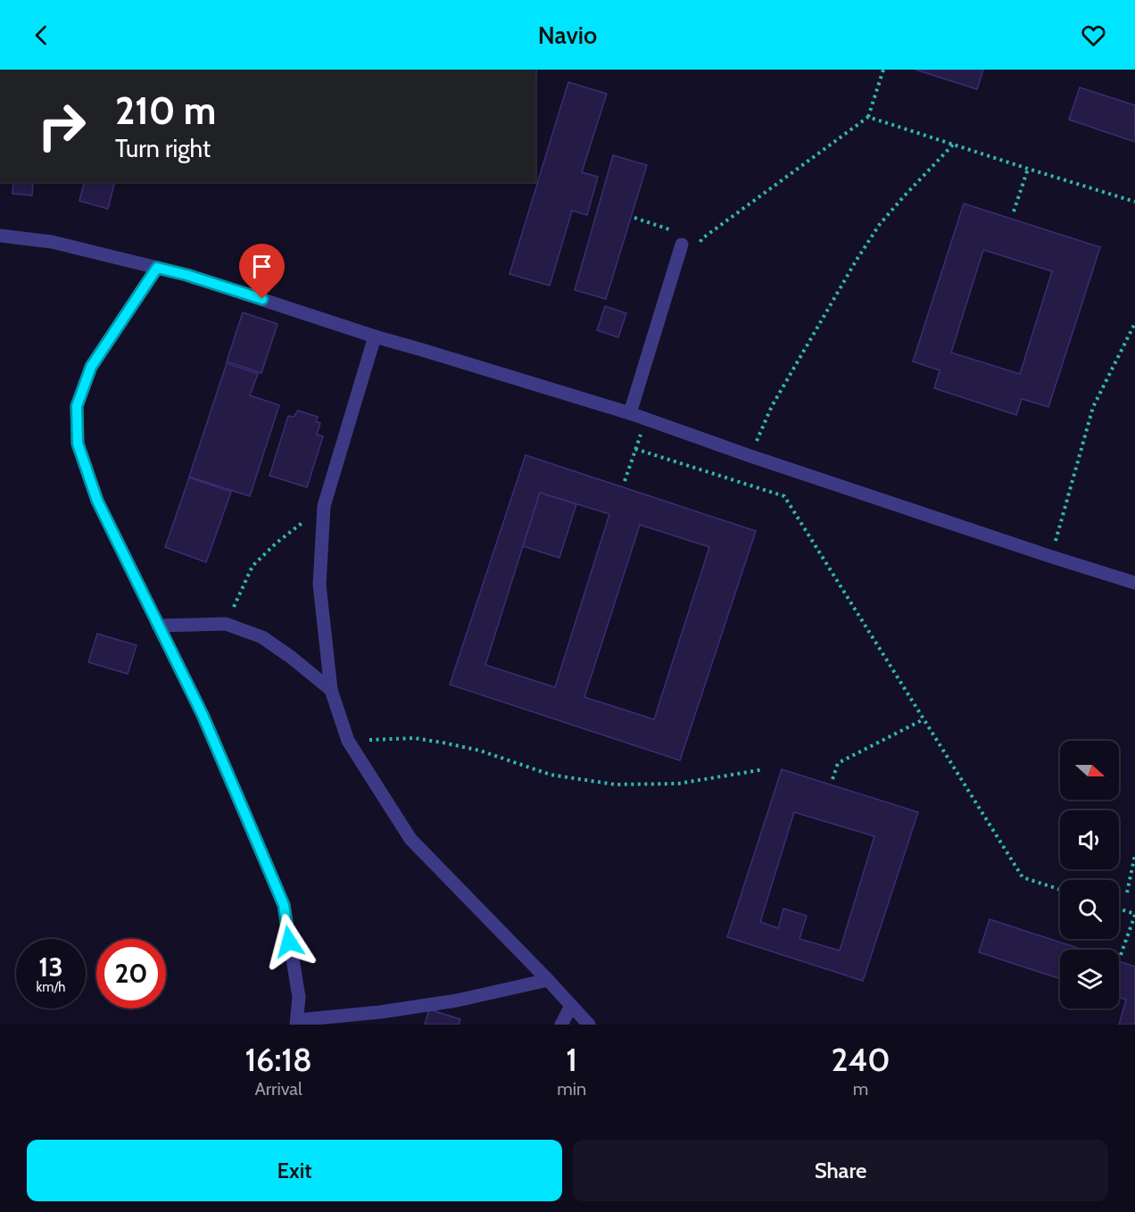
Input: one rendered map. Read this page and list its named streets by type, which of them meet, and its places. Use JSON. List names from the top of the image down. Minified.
{"north":"right","page":{"header":"Navio","turn":["210 m","Turn right"],"speed":"13 km/h","limit":"20","eta":["16:18","Arrival","1","min","240","m"],"buttons":["Exit","Share"]}}
